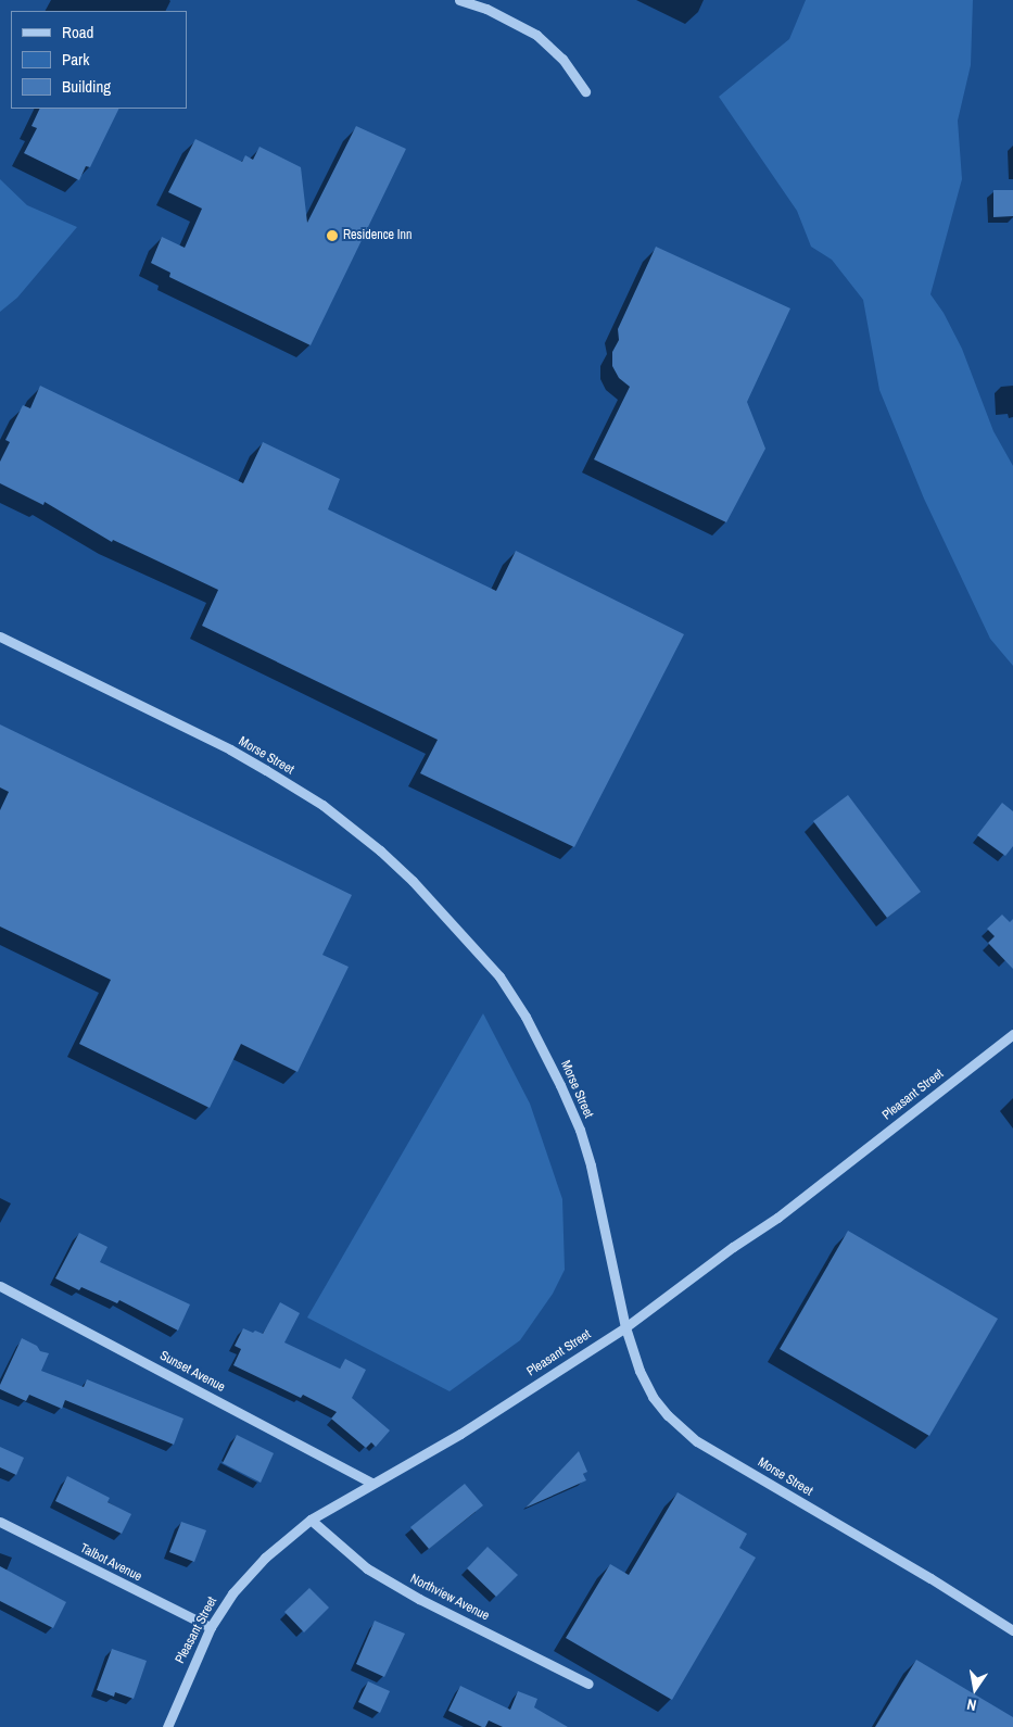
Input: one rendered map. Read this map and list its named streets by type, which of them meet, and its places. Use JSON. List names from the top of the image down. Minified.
{"streets":{"street":["Morse Street","Pleasant Street","Sunset Avenue","Talbot Avenue","Northview Avenue"]},"crossings":[["Morse Street","Pleasant Street"],["Pleasant Street","Sunset Avenue"],["Pleasant Street","Talbot Avenue"],["Pleasant Street","Northview Avenue"]],"places":["Residence Inn"],"legend":["Road","Park","Building"],"north":"bottom"}
